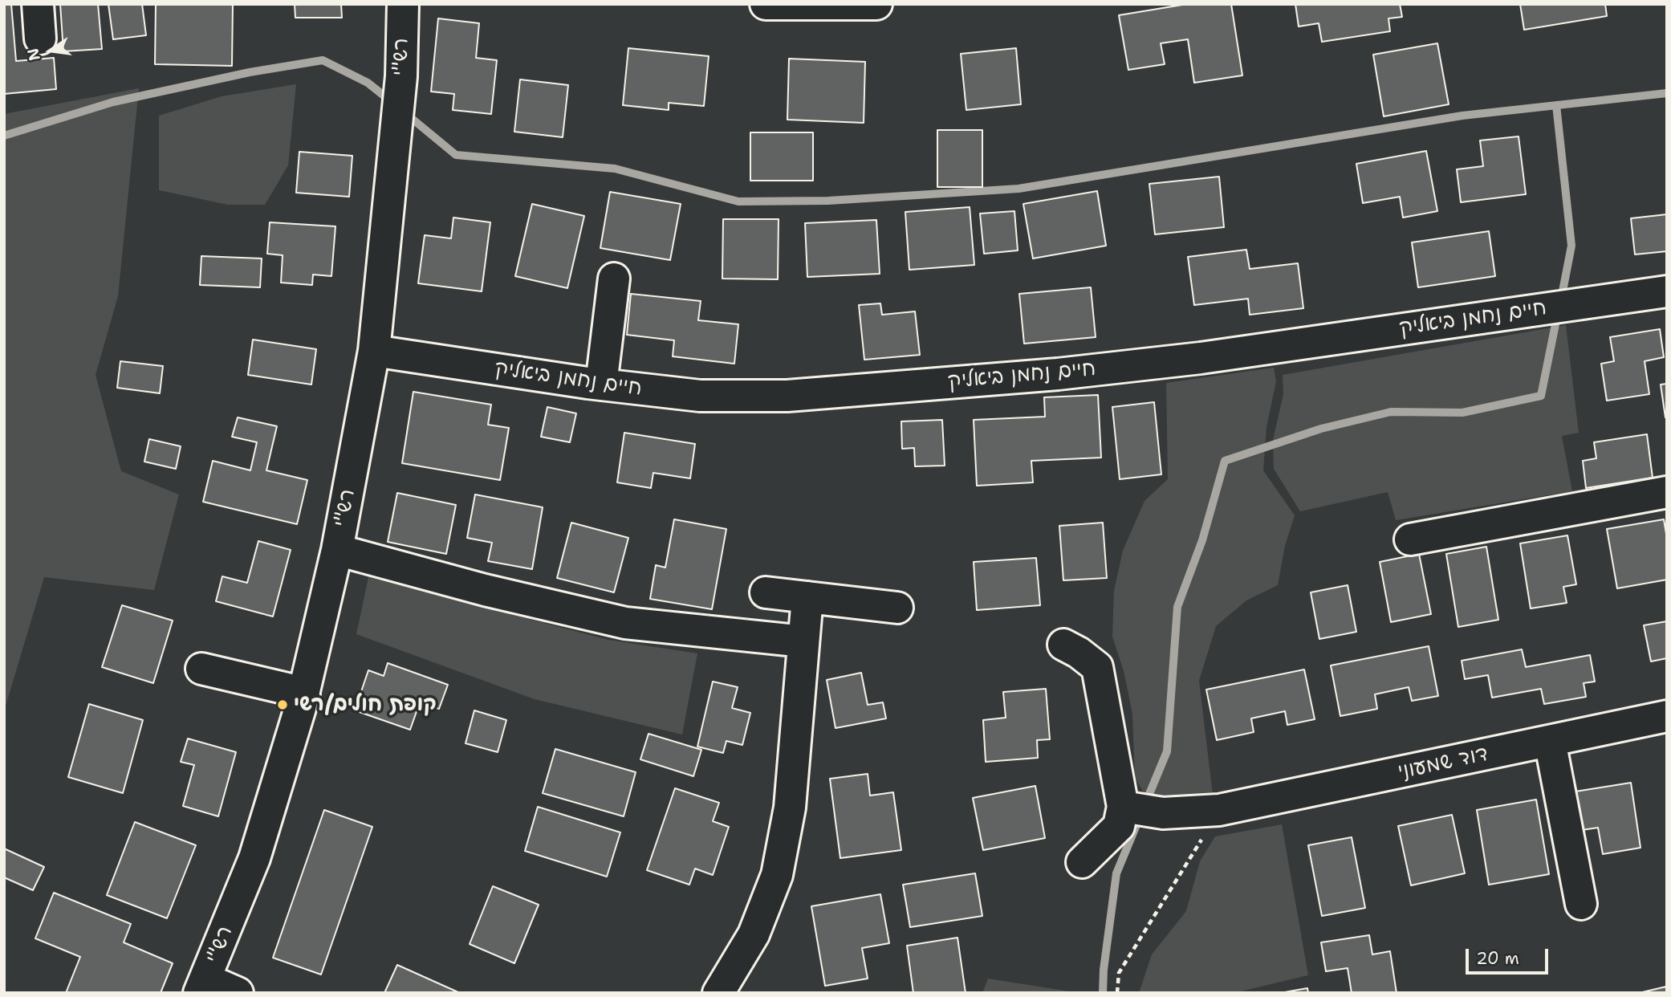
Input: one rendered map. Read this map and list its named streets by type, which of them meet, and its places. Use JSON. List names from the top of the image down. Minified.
{"streets":{"street":["רש\"י","חיים נחמן ביאליק","דוד שמעוני"]},"crossings":[["רש\"י","חיים נחמן ביאליק"]],"places":["קופת חולים/רשי"],"scale_bar":"20 m","north":"left"}
